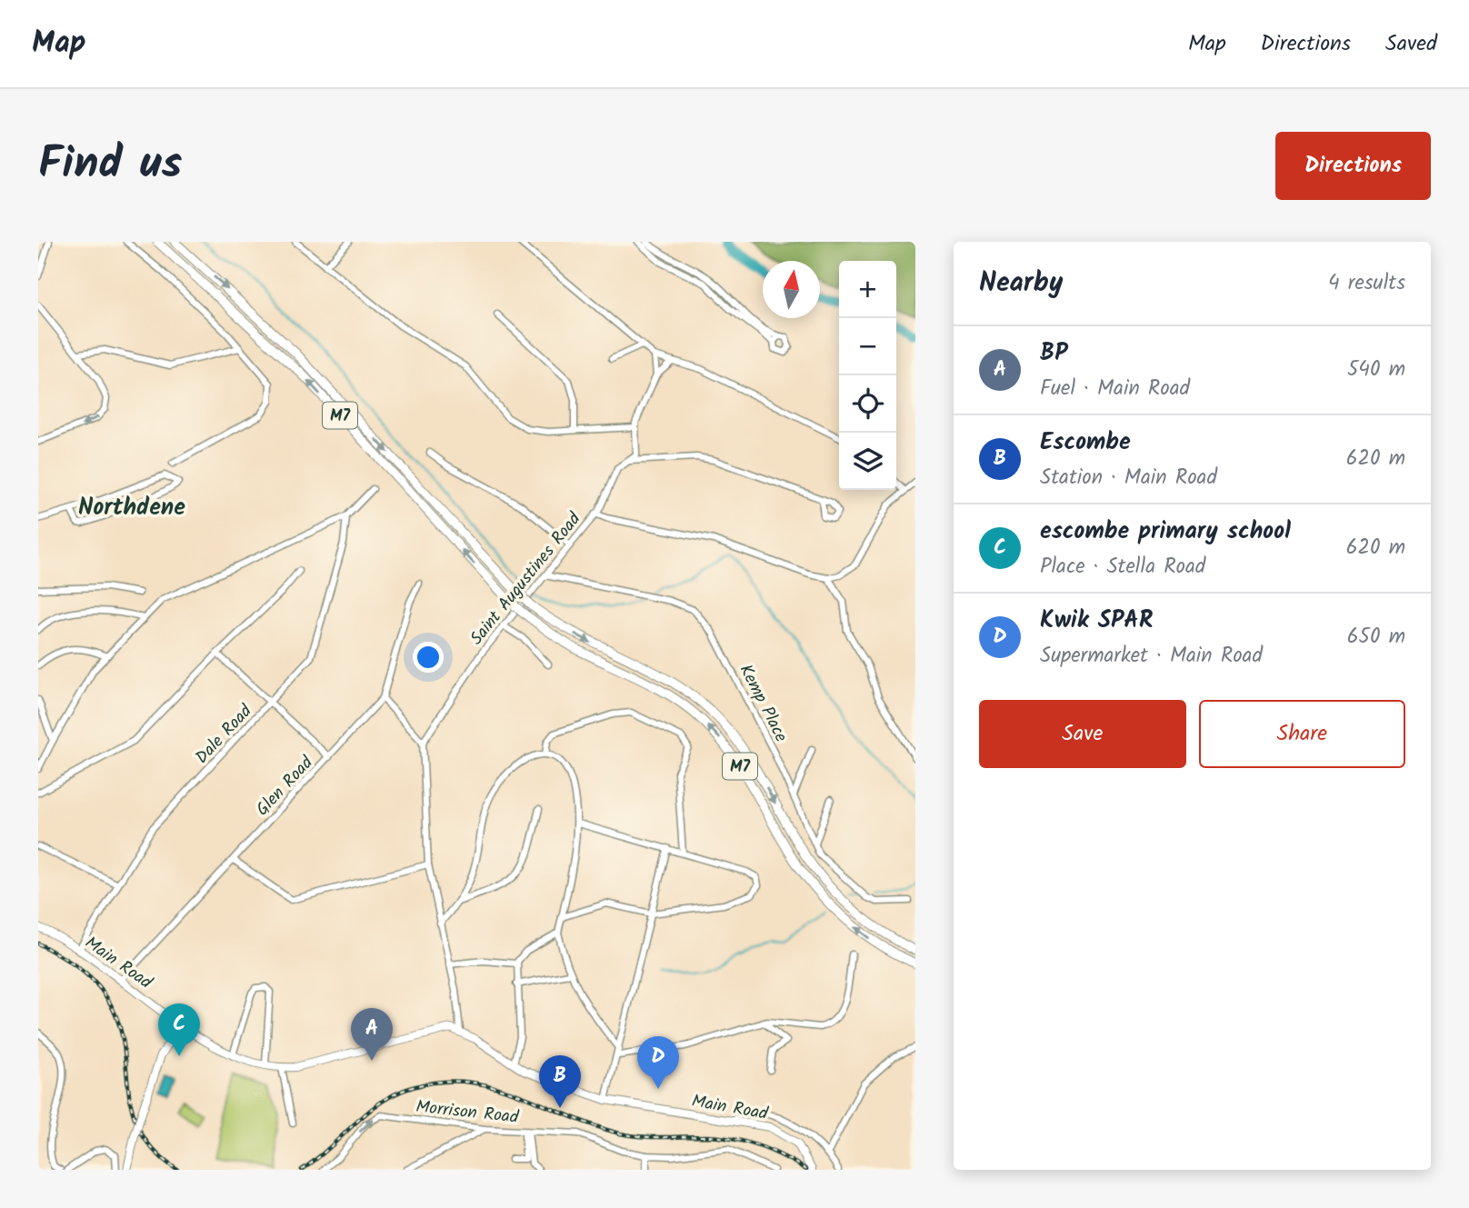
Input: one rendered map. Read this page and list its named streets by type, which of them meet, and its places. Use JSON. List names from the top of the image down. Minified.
{"streets":{"highway":["M7"],"main road":["Main Road"],"street":["Saint Augustines Road","Kemp Place","Dale Road","Glen Road","Morrison Road"]},"crossings":[["Saint Augustines Road","Kemp Place"],["Dale Road","Main Road"],["Glen Road","Main Road"]],"districts":["Northdene"],"north":"top","page":{"header":"Map","nav":["Map","Directions","Saved"],"title":"Find us","buttons":["Directions",["Save","Share"]],"heading":["Nearby","4 results"],"map_buttons":["+","−"],"list":[{"mark":"A","name":"BP","note":"Fuel · Main Road","value":"540 m"},{"mark":"B","name":"Escombe","note":"Station · Main Road","value":"620 m"},{"mark":"C","name":"escombe primary school","note":"Place · Stella Road","value":"620 m"},{"mark":"D","name":"Kwik SPAR","note":"Supermarket · Main Road","value":"650 m"}],"pins":["C","A","D","B"]}}
